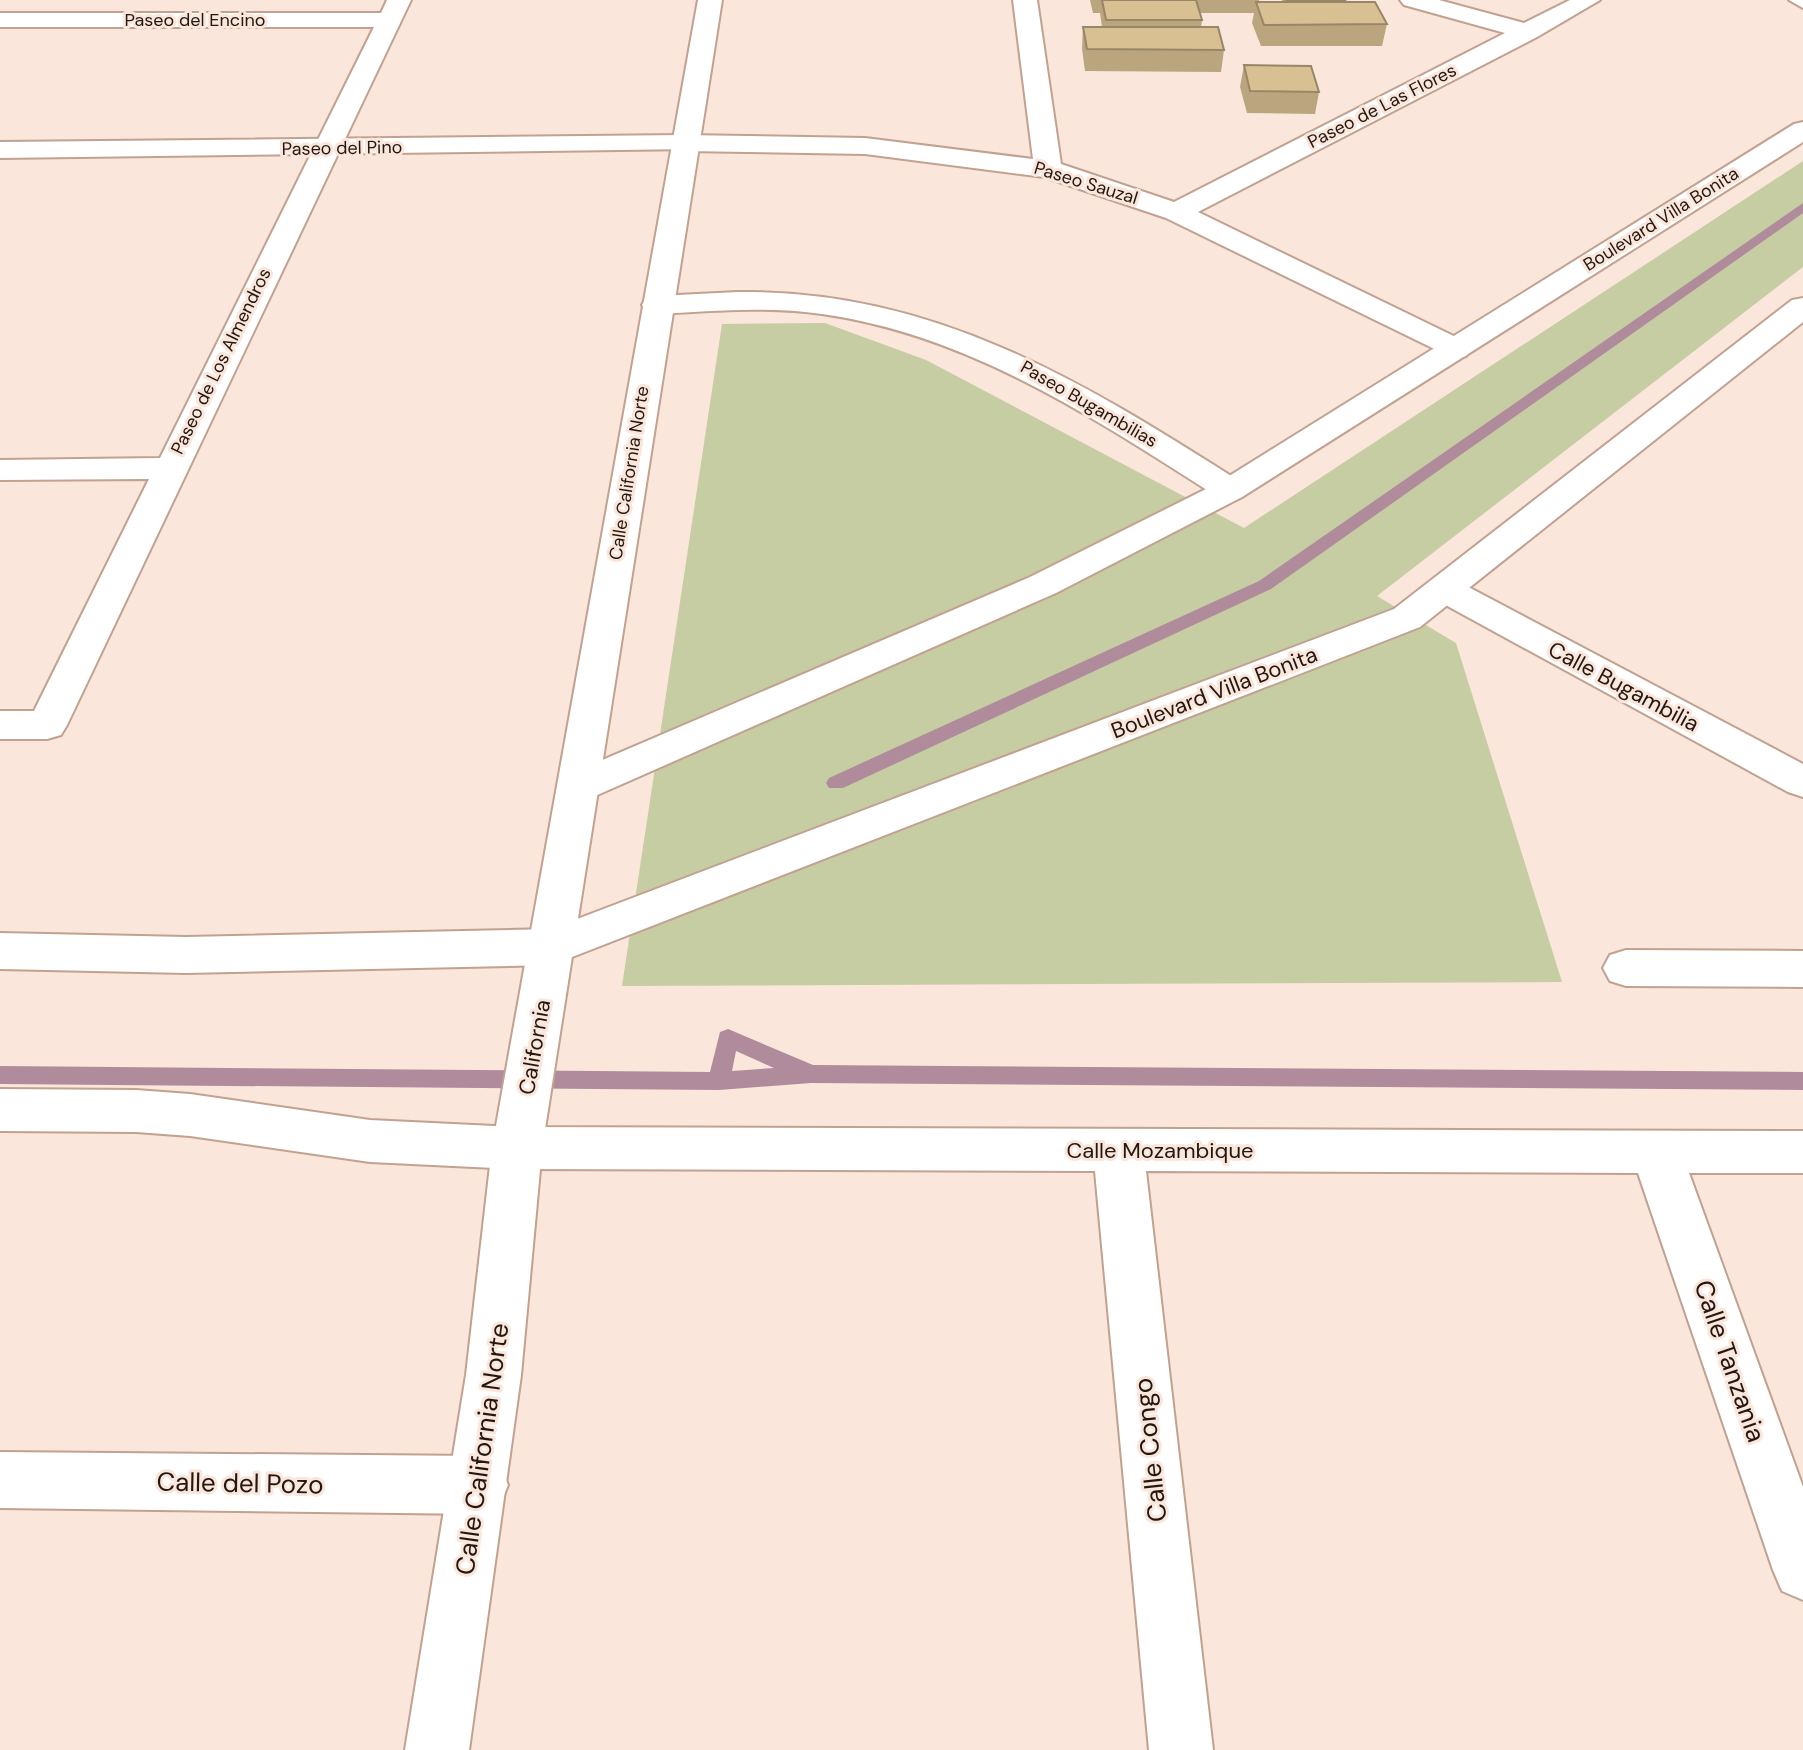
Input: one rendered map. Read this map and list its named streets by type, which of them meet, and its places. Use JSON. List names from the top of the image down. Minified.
{"streets":{"street":["Paseo del Encino","Paseo de Las Flores","Paseo del Pino","Paseo Sauzal","Boulevard Villa Bonita","Paseo de Los Almendros","Paseo Bugambilias","Calle California Norte","Calle Bugambilia","California","Calle Mozambique","Calle Tanzania","Calle Congo","Calle del Pozo"]},"crossings":[["Paseo del Encino","Paseo de Los Almendros"],["Paseo de Las Flores","Paseo Sauzal"],["Paseo del Pino","Paseo Sauzal"],["Paseo del Pino","Paseo de Los Almendros"],["Paseo del Pino","Calle California Norte"],["Paseo Sauzal","Boulevard Villa Bonita"],["Paseo Sauzal","Calle California Norte"],["Boulevard Villa Bonita","Paseo Bugambilias"],["Boulevard Villa Bonita","Calle California Norte"],["Boulevard Villa Bonita","Calle Bugambilia"],["Boulevard Villa Bonita","California"],["Paseo Bugambilias","Calle California Norte"],["Calle California Norte","California"],["Calle California Norte","Calle Mozambique"],["Calle California Norte","Calle del Pozo"],["California","Calle Mozambique"],["Calle Mozambique","Calle Tanzania"],["Calle Mozambique","Calle Congo"]]}
